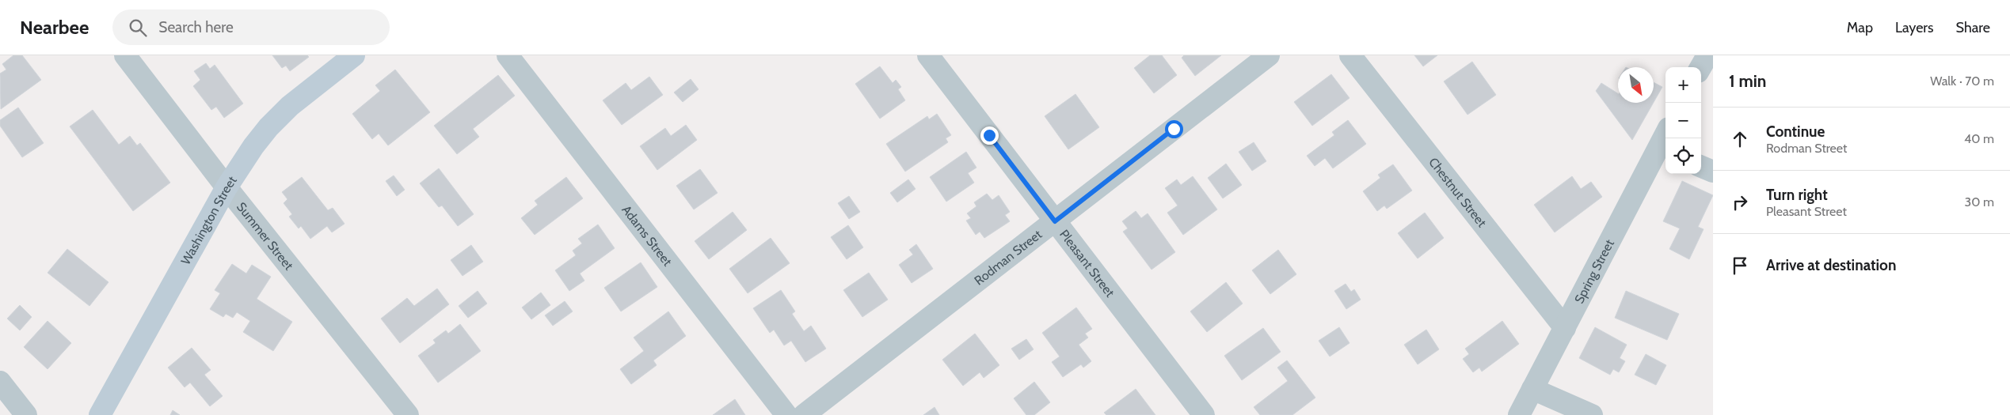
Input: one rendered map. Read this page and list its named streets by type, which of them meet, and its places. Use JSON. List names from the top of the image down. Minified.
{"streets":{"main road":["Washington Street"],"street":["Chestnut Street","Adams Street","Summer Street","Rodman Street","Pleasant Street","Spring Street"]},"crossings":[["Chestnut Street","Spring Street"],["Washington Street","Summer Street"],["Rodman Street","Pleasant Street"]],"north":"bottom right","page":{"header":"Nearbee","search":"Search here","nav":["Map","Layers","Share"],"heading":["1 min","Walk · 70 m"],"map_buttons":["+","−"],"list":[["Continue","Rodman Street","40 m"],["Turn right","Pleasant Street","30 m"],"Arrive at destination"]}}
